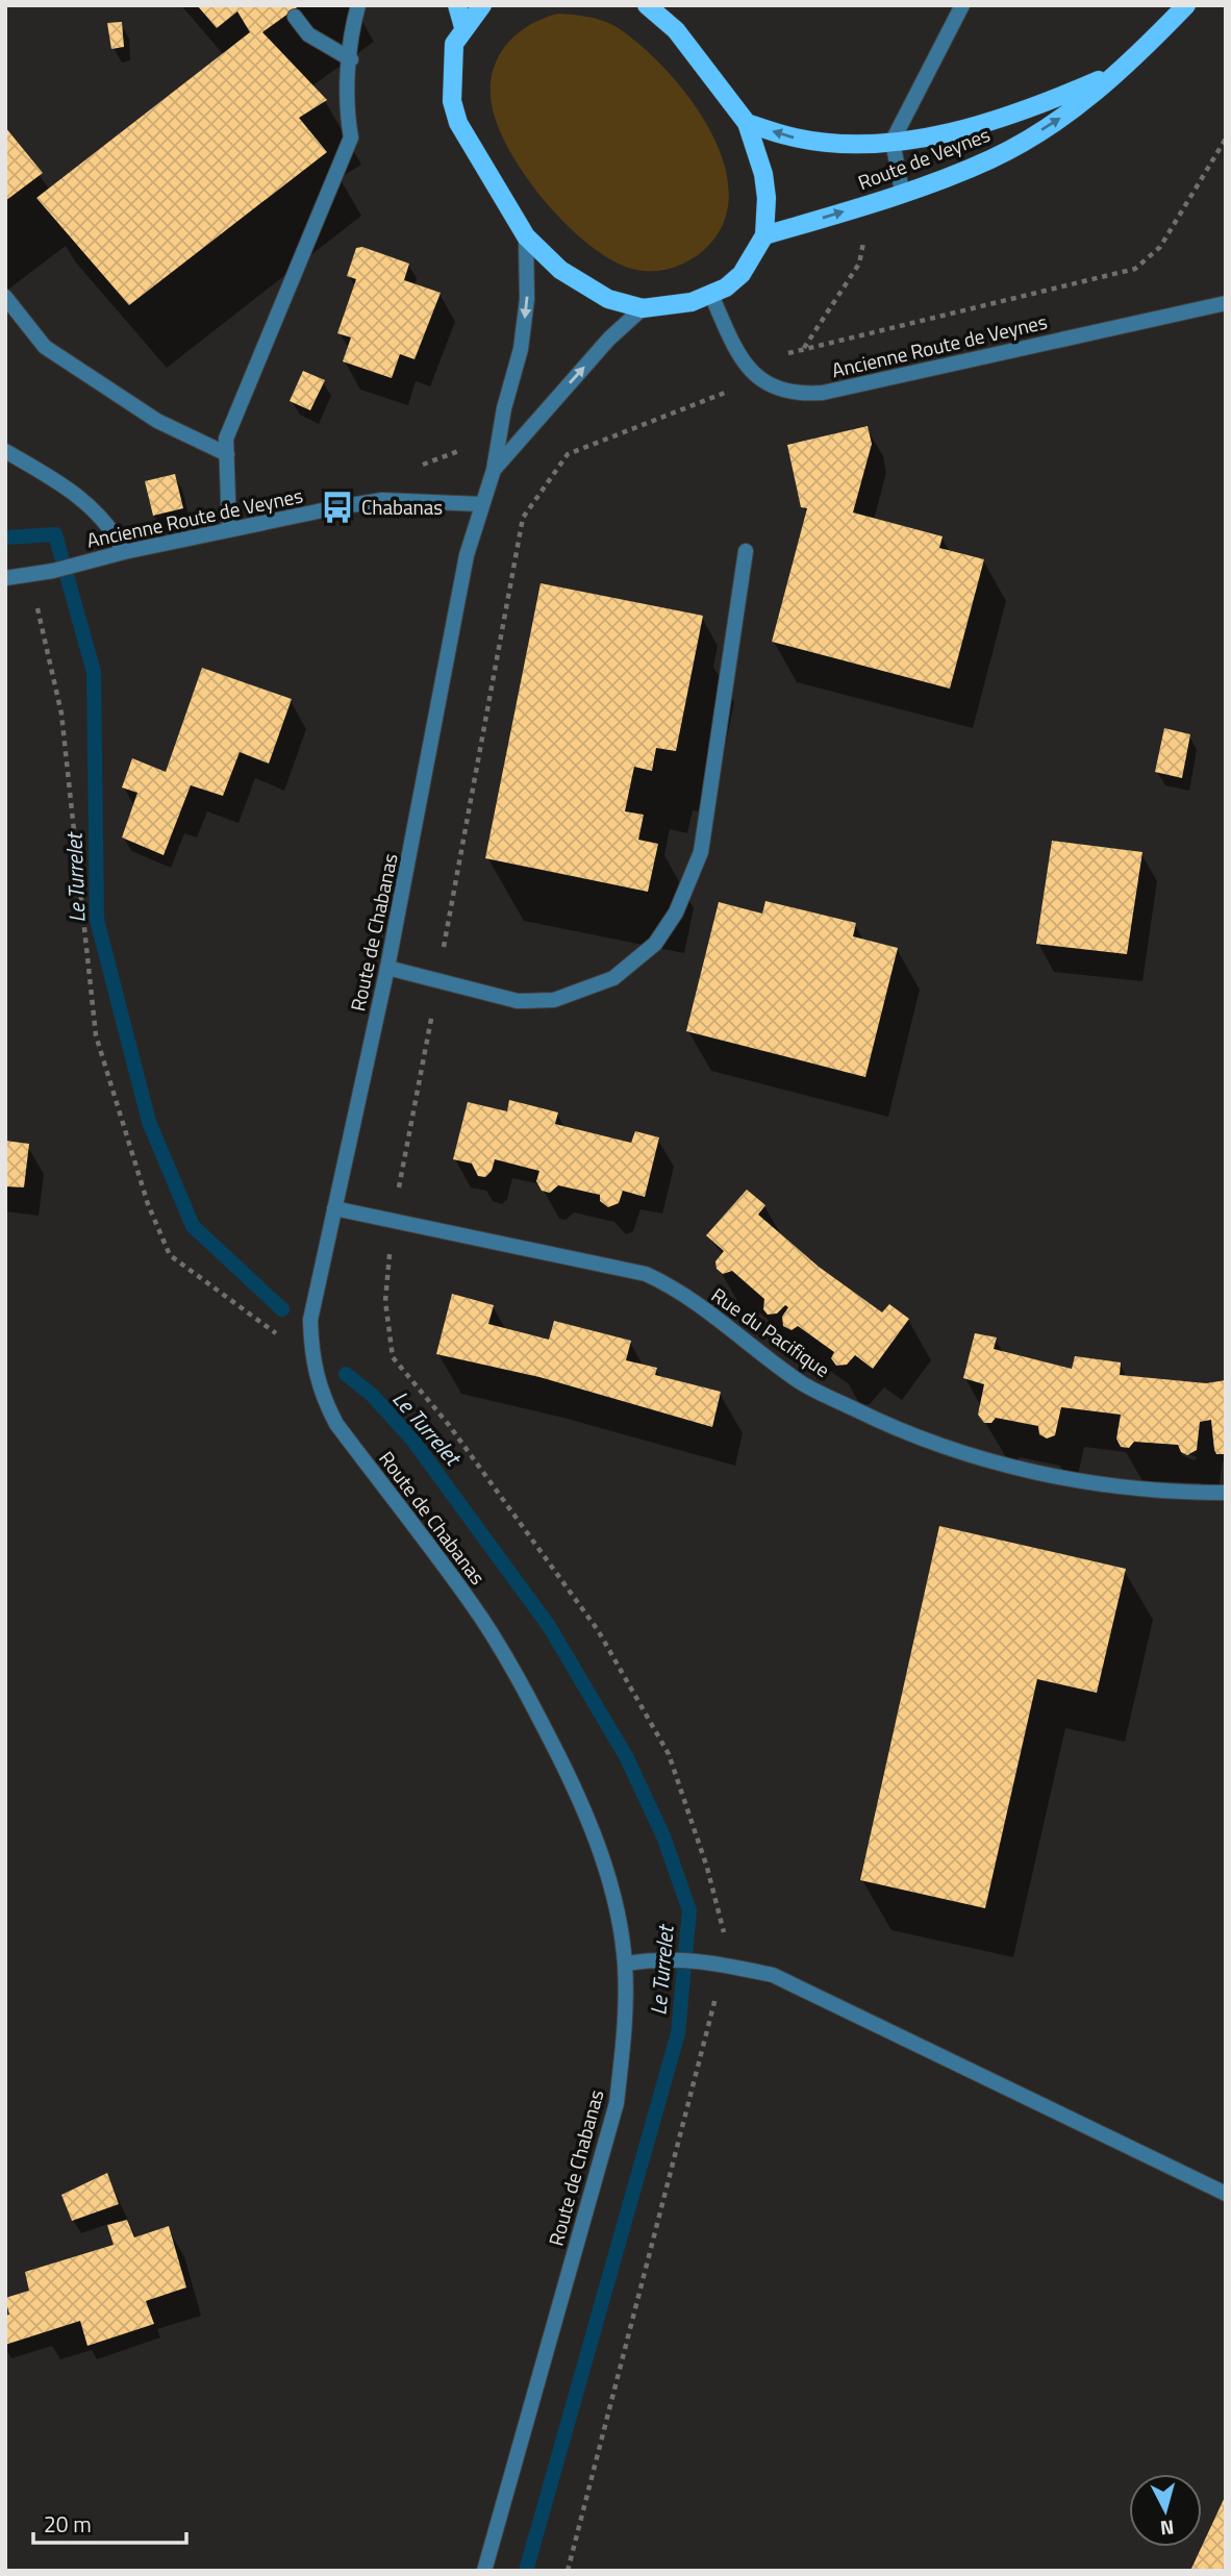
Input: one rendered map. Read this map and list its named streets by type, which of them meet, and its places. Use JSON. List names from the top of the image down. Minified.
{"streets":{"main road":["Route de Veynes"],"street":["Ancienne Route de Veynes","Route de Chabanas","Rue du Pacifique"]},"crossings":[["Ancienne Route de Veynes","Route de Chabanas"],["Route de Chabanas","Rue du Pacifique"]],"water":["Le Turrelet"],"places":{"bus stop":["Chabanas"]},"scale_bar":"20 m","north":"bottom"}
